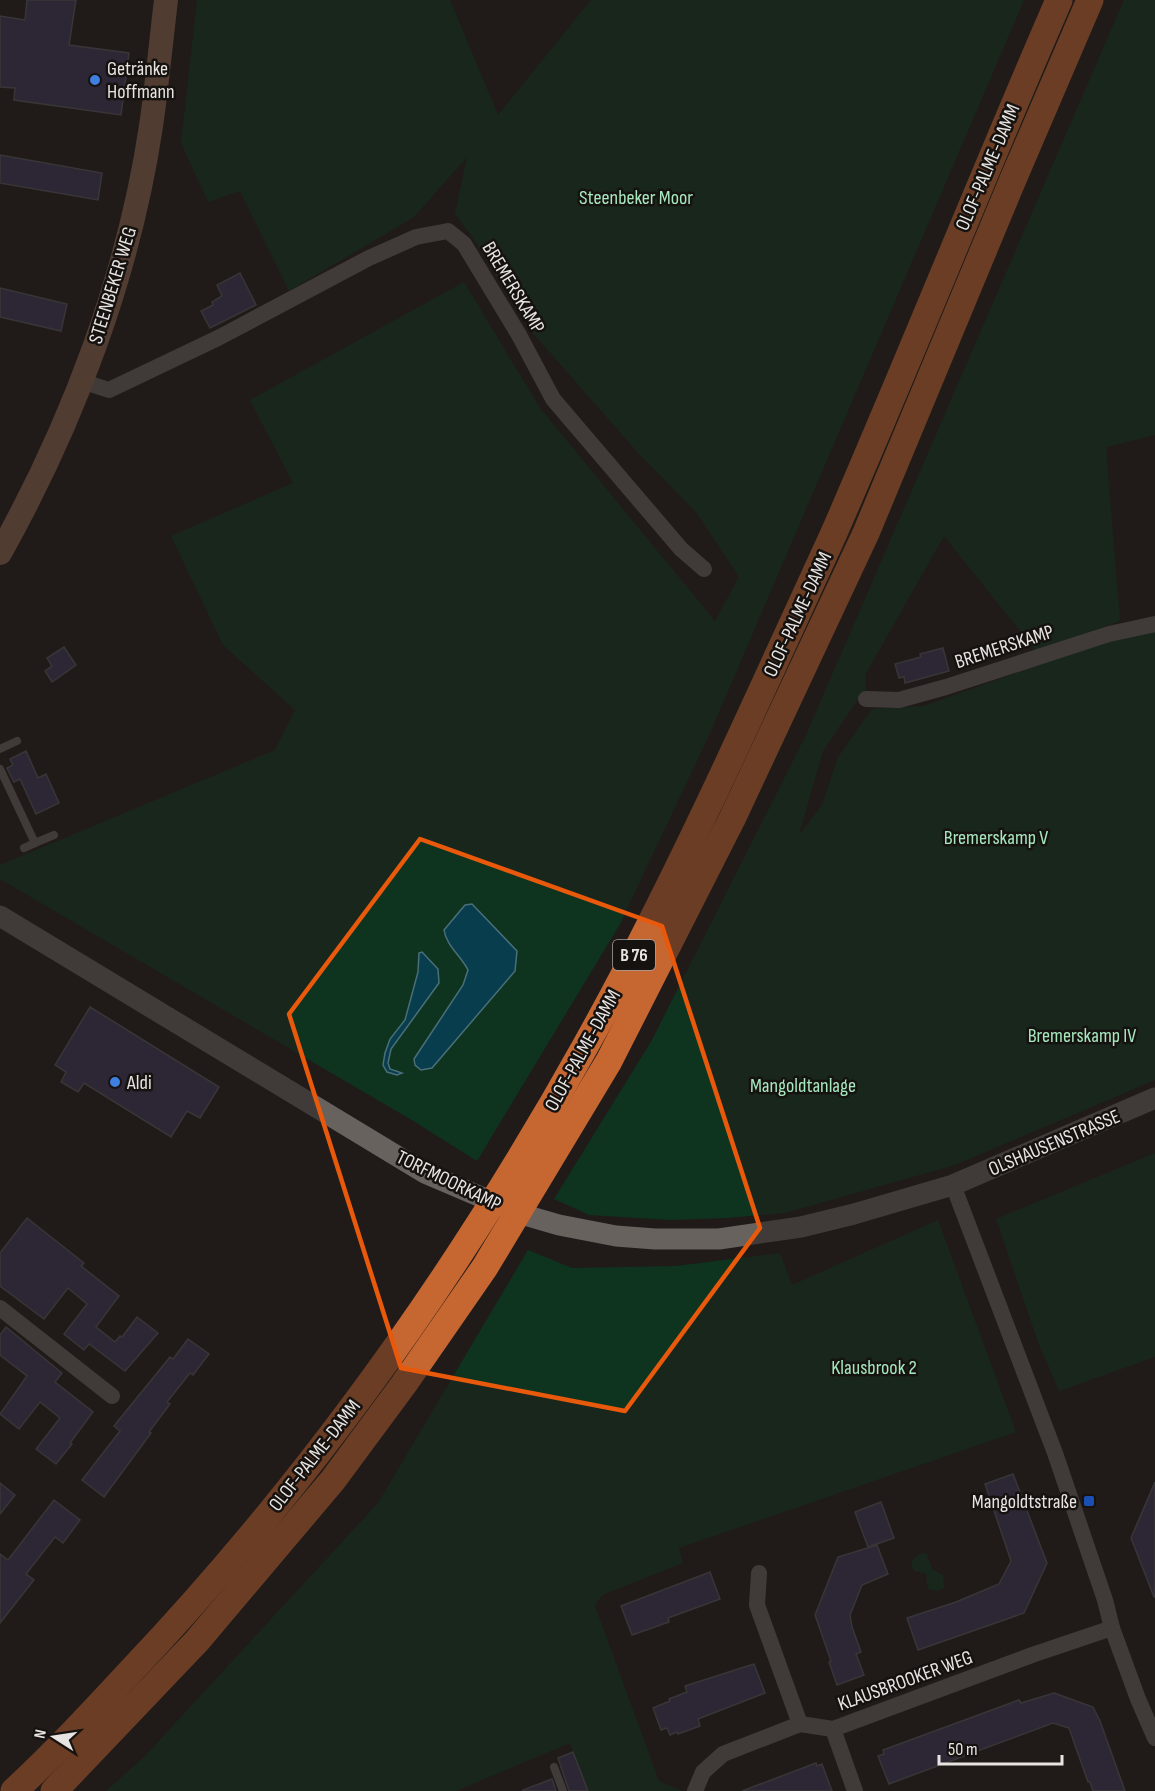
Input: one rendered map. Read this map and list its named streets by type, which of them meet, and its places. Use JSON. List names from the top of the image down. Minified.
{"streets":{"highway":["OLOF-PALME-DAMM","B 76"],"main road":["STEENBEKER WEG"],"street":["BREMERSKAMP","OLSHAUSENSTRASSE","TORFMOORKAMP","KLAUSBROOKER WEG"]},"crossings":[["STEENBEKER WEG","BREMERSKAMP"],["OLSHAUSENSTRASSE","TORFMOORKAMP"]],"parks":["Steenbeker Moor","Bremerskamp V","Bremerskamp IV","Mangoldtanlage","Klausbrook 2"],"places":{"other":["Getränke Hoffmann","Aldi"],"transit":["Mangoldtstraße"]},"scale_bar":"50 m","north":"left"}
